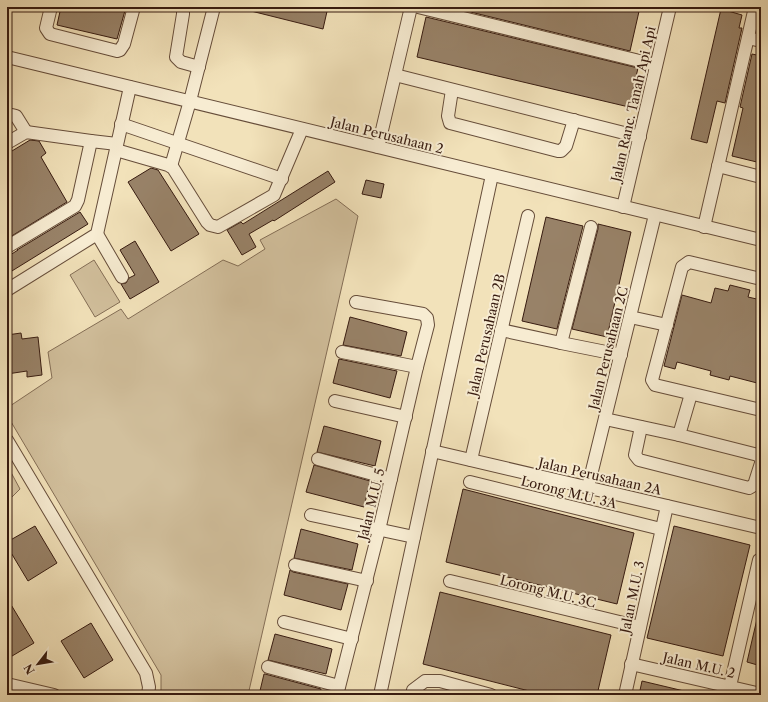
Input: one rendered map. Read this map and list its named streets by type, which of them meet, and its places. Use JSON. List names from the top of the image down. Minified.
{"streets":{"street":["Jalan Ranc. Tanah Api Api","Jalan Perusahaan 2","Jalan Perusahaan 2B","Jalan Perusahaan 2C","Jalan Perusahaan 2A","Lorong M.U. 3A","Jalan M.U. 5","Lorong M.U. 3C","Jalan M.U. 3","Jalan M.U. 2"]},"crossings":[["Jalan Ranc. Tanah Api Api","Jalan Perusahaan 2"],["Jalan Perusahaan 2","Jalan Perusahaan 2C"],["Jalan Perusahaan 2B","Jalan Perusahaan 2A"],["Jalan Perusahaan 2C","Jalan Perusahaan 2A"],["Jalan Perusahaan 2A","Jalan M.U. 3"],["Lorong M.U. 3A","Jalan M.U. 3"],["Lorong M.U. 3C","Jalan M.U. 3"],["Jalan M.U. 3","Jalan M.U. 2"]],"north":"bottom left"}
